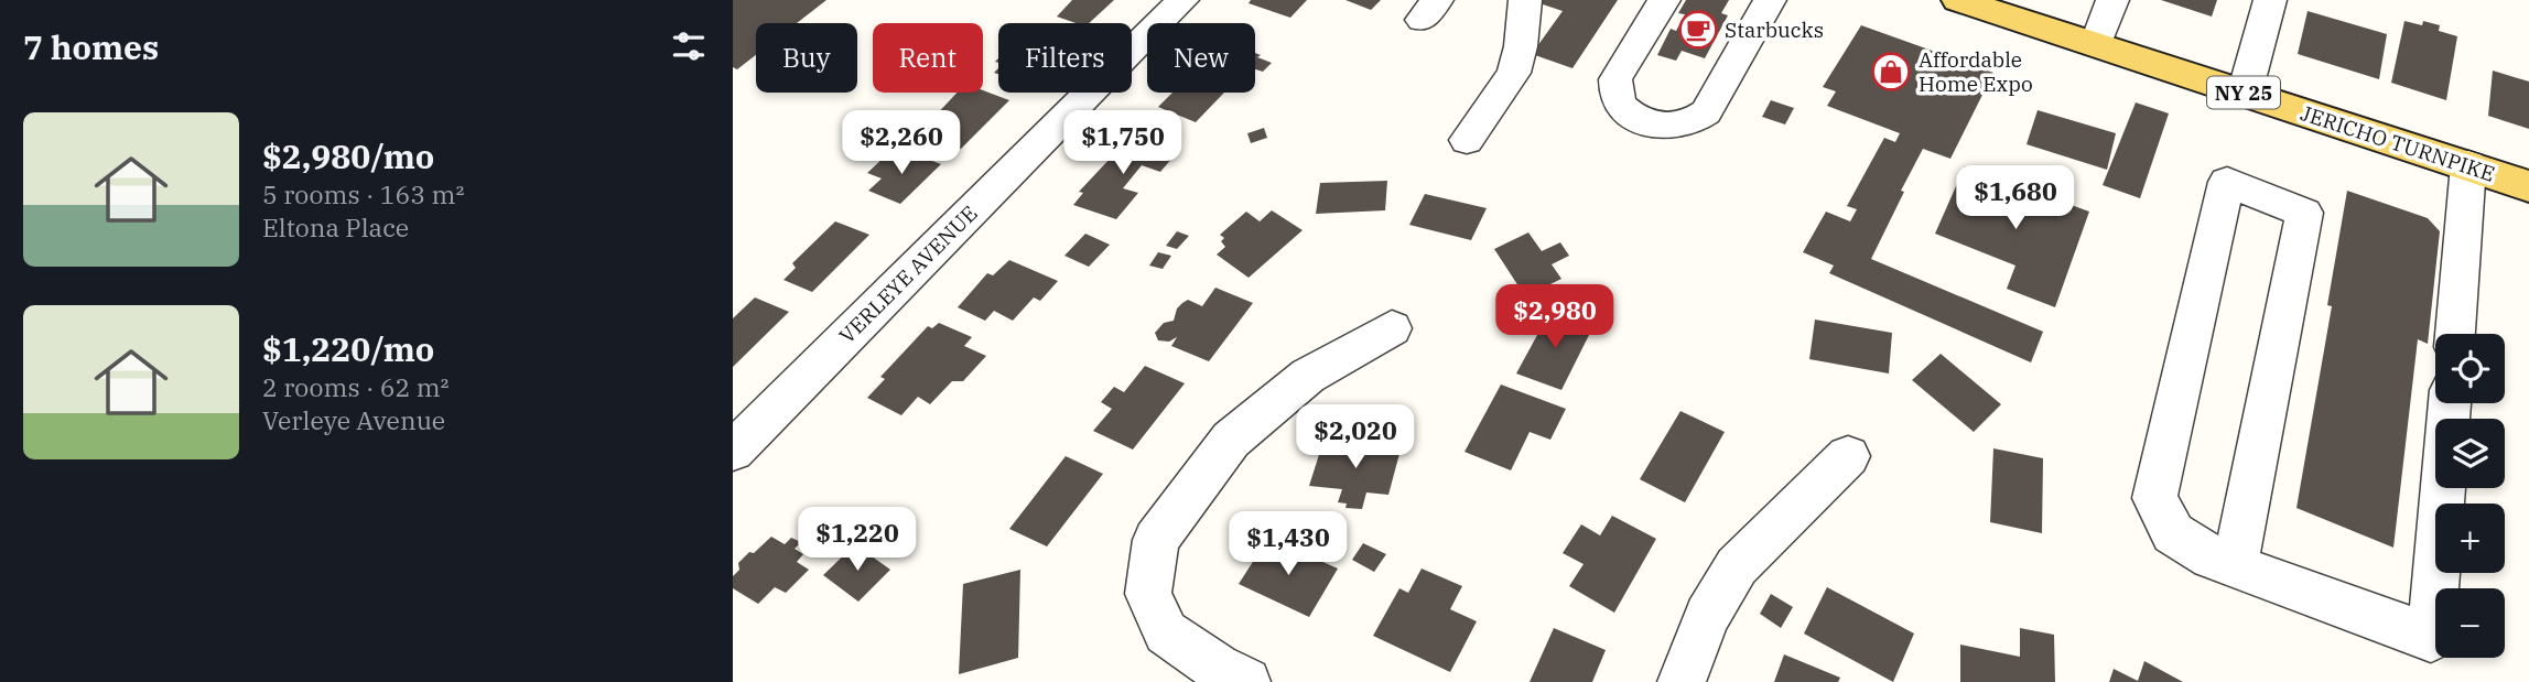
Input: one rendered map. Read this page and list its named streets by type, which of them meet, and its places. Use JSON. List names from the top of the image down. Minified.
{"streets":{"main road":["NY 25","JERICHO TURNPIKE"],"street":["VERLEYE AVENUE"]},"places":{"cafe":["Starbucks"],"shop":["Affordable Home Expo"]},"page":{"heading":"7 homes","chip":["Buy","Rent","Filters","New"],"list":[{"name":"$2,980/mo","note":"5 rooms · 163 m² · Eltona Place"},{"name":"$1,220/mo","note":"2 rooms · 62 m² · Verleye Avenue"}],"price":["$2,260","$1,750","$1,680","$2,980","$2,020","$1,220","$1,430"],"map_buttons":["+","−"]}}
